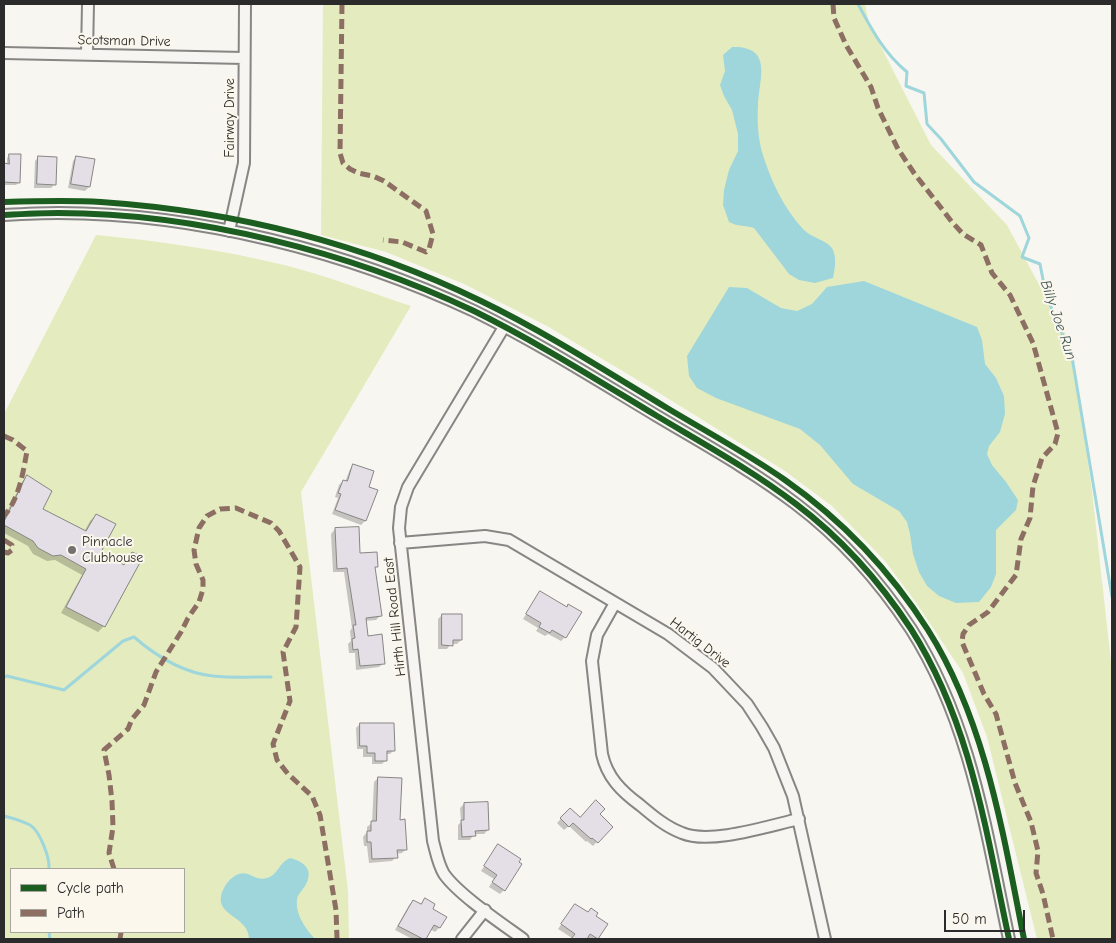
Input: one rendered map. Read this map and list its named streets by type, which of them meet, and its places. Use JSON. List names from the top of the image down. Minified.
{"streets":{"street":["Scotsman Drive","Fairway Drive","Hirth Hill Road East","Hartig Drive"]},"crossings":[["Scotsman Drive","Fairway Drive"],["Hirth Hill Road East","Hartig Drive"]],"water":["Billy Joe Run"],"places":["Pinnacle Clubhouse"],"legend":["Cycle path","Path"],"scale_bar":"50 m"}
